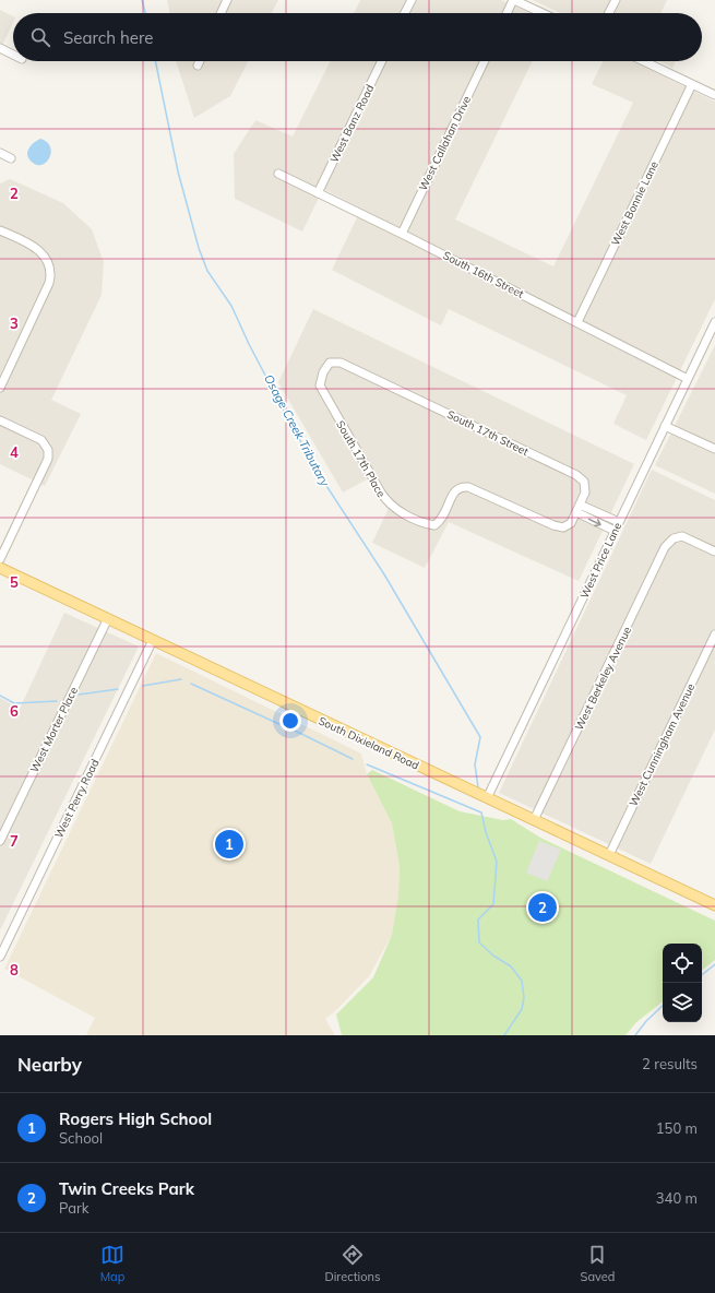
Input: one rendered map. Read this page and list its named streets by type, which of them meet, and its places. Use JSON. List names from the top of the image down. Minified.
{"streets":{"main road":["South Dixieland Road"],"street":["West Banz Road","West Callahan Drive","West Bonnie Lane","South 16th Street","South 17th Street","South 17th Place","West Price Lane","West Berkeley Avenue","West Morter Place","West Cunningham Avenue","West Perry Road"]},"crossings":[["West Banz Road","South 16th Street"],["West Callahan Drive","South 16th Street"],["West Bonnie Lane","South 16th Street"],["South 16th Street","West Price Lane"],["South 17th Street","South 17th Place"],["West Price Lane","South Dixieland Road"],["West Berkeley Avenue","South Dixieland Road"],["West Morter Place","South Dixieland Road"],["South Dixieland Road","West Cunningham Avenue"],["South Dixieland Road","West Perry Road"]],"water":["Osage Creek Tributary"],"page":{"search":"Search here","pins":["1","2"],"heading":["Nearby","2 results"],"list":[{"mark":"1","name":"Rogers High School","note":"School","value":"150 m"},{"mark":"2","name":"Twin Creeks Park","note":"Park","value":"340 m"}],"nav":["Map","Directions","Saved"]},"grid":{"rows":["2","3","4","5","6","7","8"]}}
